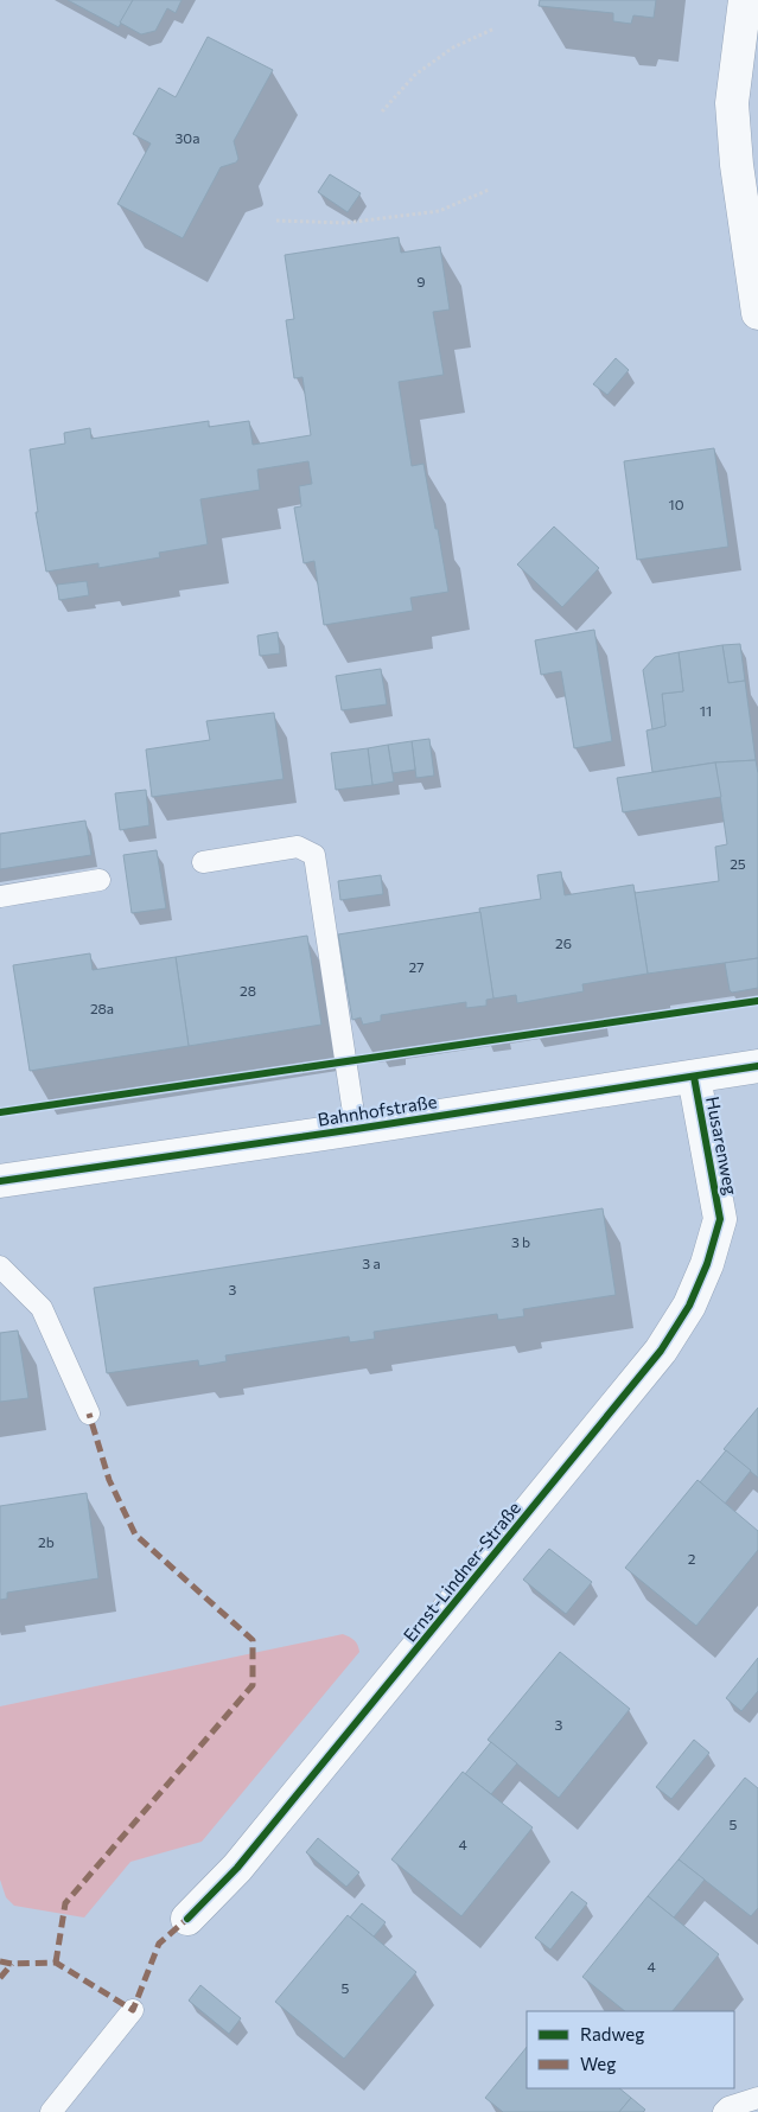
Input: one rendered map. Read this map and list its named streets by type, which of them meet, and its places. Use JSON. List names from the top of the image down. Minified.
{"streets":{"street":["Bahnhofstraße","Husarenweg","Ernst-Lindner-Straße"]},"crossings":[["Bahnhofstraße","Husarenweg"],["Husarenweg","Ernst-Lindner-Straße"]],"house_numbers":["30a","9","10","11","25","26","27","28","28a","3 b","3 a","3","2b","2","3","5","4","4","5"],"legend":["Radweg","Weg"]}
